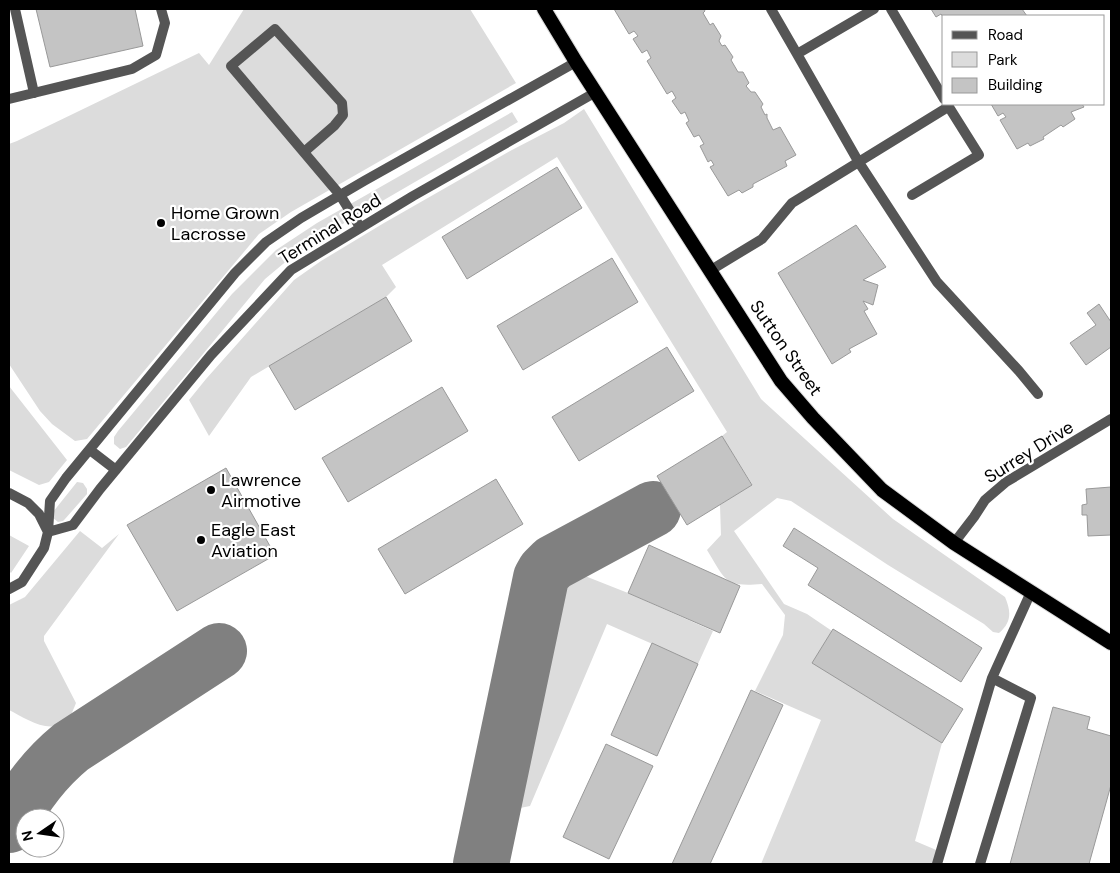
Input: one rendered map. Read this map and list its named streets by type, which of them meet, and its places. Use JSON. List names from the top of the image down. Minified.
{"streets":{"highway":["Sutton Street"],"street":["Terminal Road","Surrey Drive"]},"crossings":[["Terminal Road","Sutton Street"],["Sutton Street","Surrey Drive"]],"places":["Home Grown Lacrosse","Lawrence Airmotive","Eagle East Aviation"],"legend":["Road","Park","Building"],"north":"left"}
